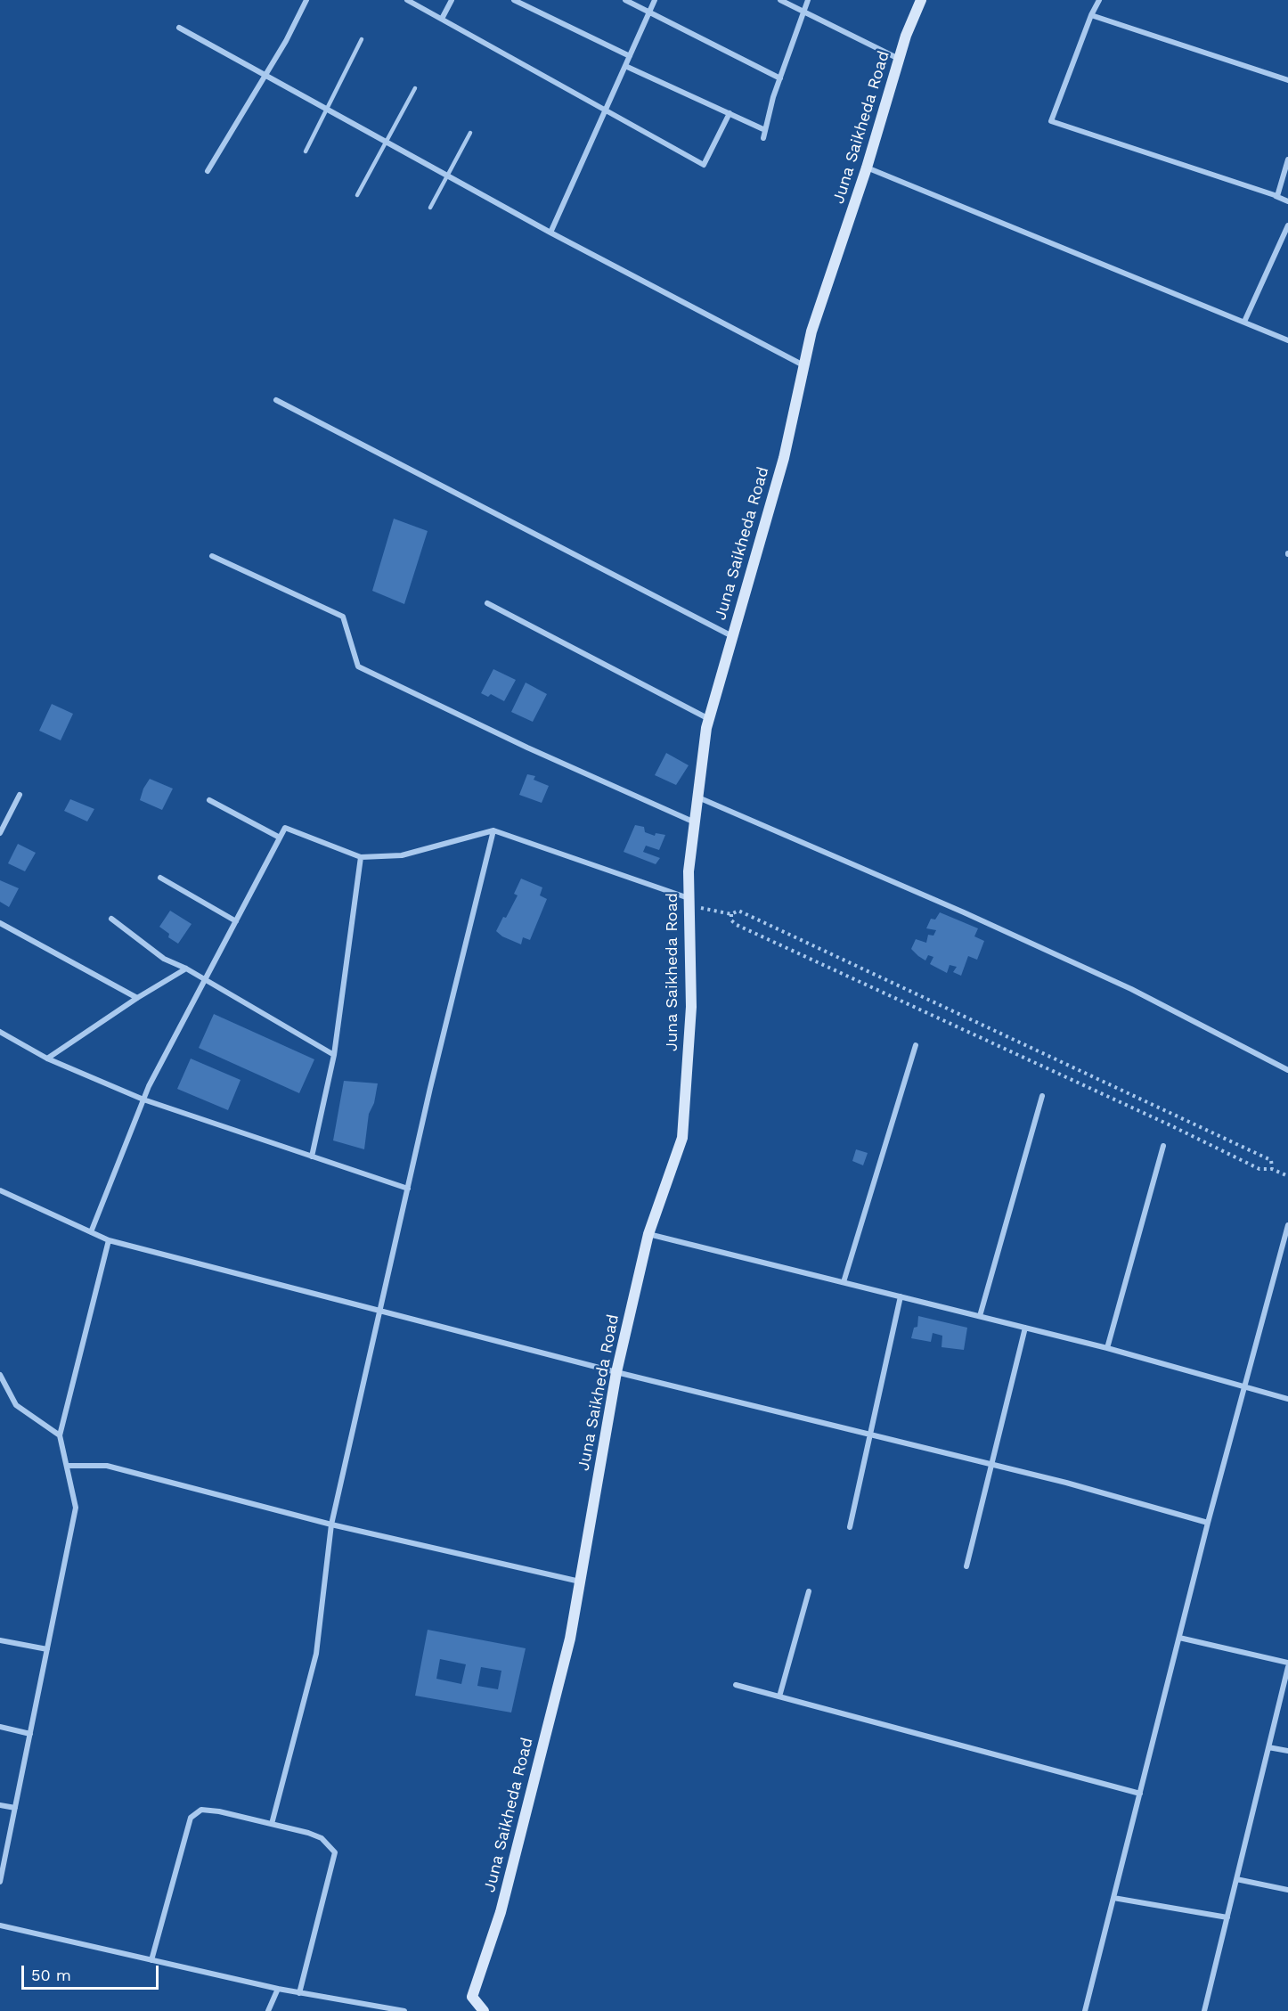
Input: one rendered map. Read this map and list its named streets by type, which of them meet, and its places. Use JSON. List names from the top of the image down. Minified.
{"streets":{"main road":["Juna Saikheda Road"]},"scale_bar":"50 m"}
